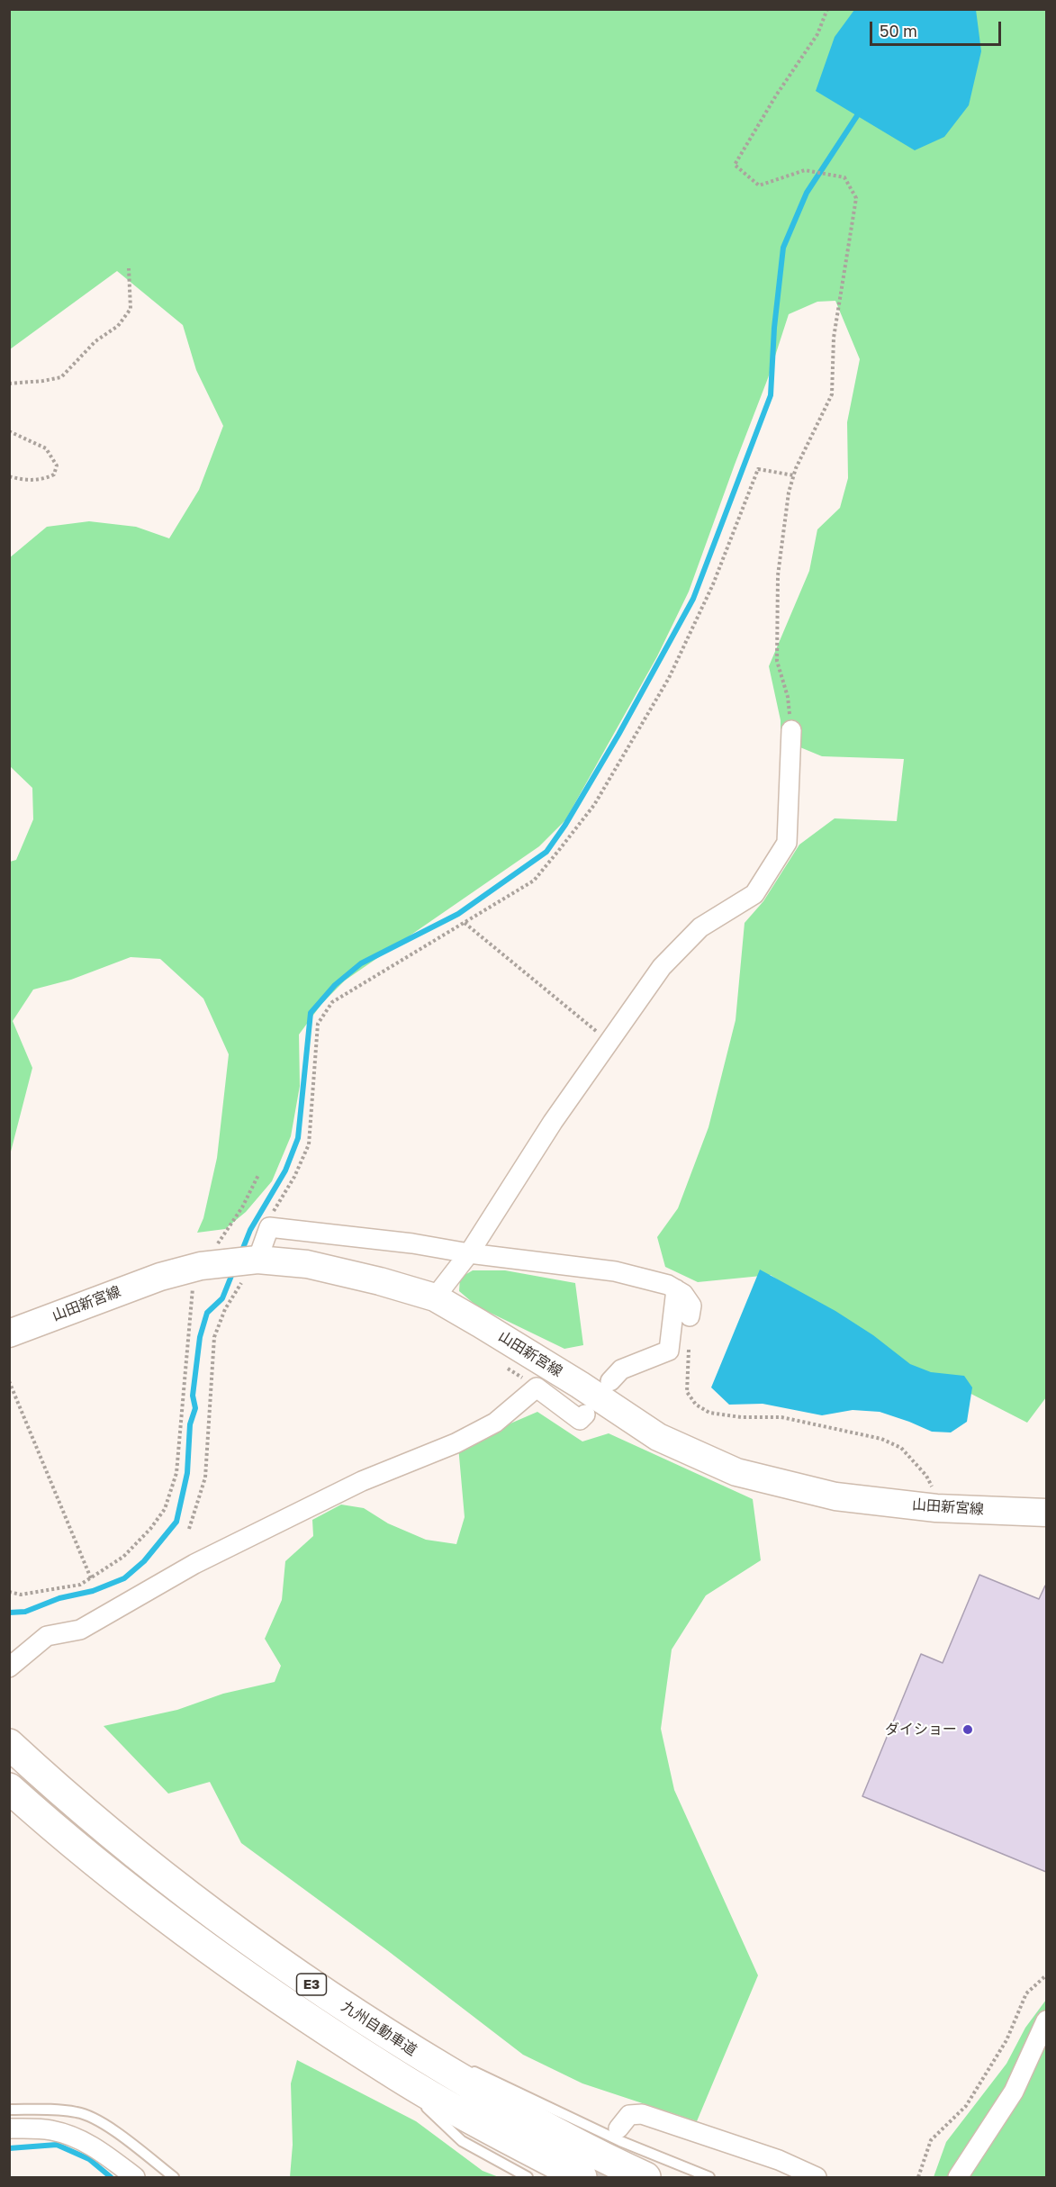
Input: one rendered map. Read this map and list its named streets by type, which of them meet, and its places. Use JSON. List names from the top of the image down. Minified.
{"streets":{"highway":["E3","九州自動車道"],"main road":["山田新宮線"]},"places":["ダイショー"],"scale_bar":"50 m"}
